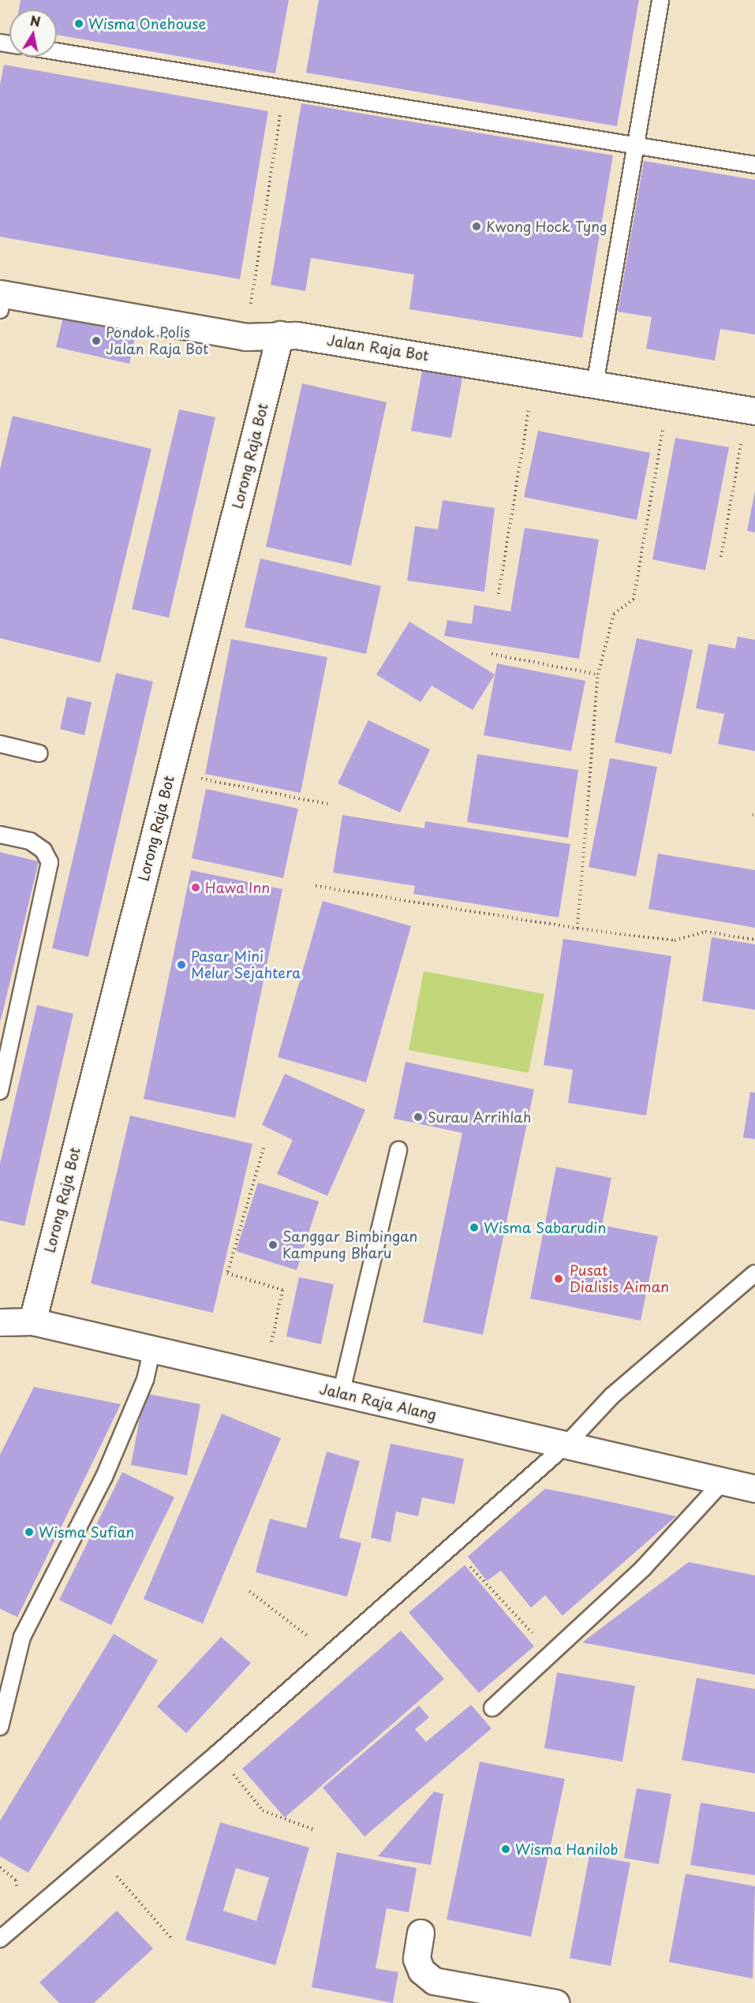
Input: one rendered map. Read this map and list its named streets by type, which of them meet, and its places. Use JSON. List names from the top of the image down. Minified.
{"streets":{"street":["Jalan Raja Bot","Lorong Raja Bot","Jalan Raja Alang"]},"crossings":[["Jalan Raja Bot","Lorong Raja Bot"],["Lorong Raja Bot","Jalan Raja Alang"]],"places":["Wisma Onehouse","Kwong Hock Tyng","Pondok Polis Jalan Raja Bot","Hawa Inn","Pasar Mini Melur Sejahtera","Surau Arrihlah","Wisma Sabarudin","Sanggar Bimbingan Kampung Bharu","Pusat Dialisis Aiman","Wisma Sufian","Wisma Hanilob"],"north":"top"}
